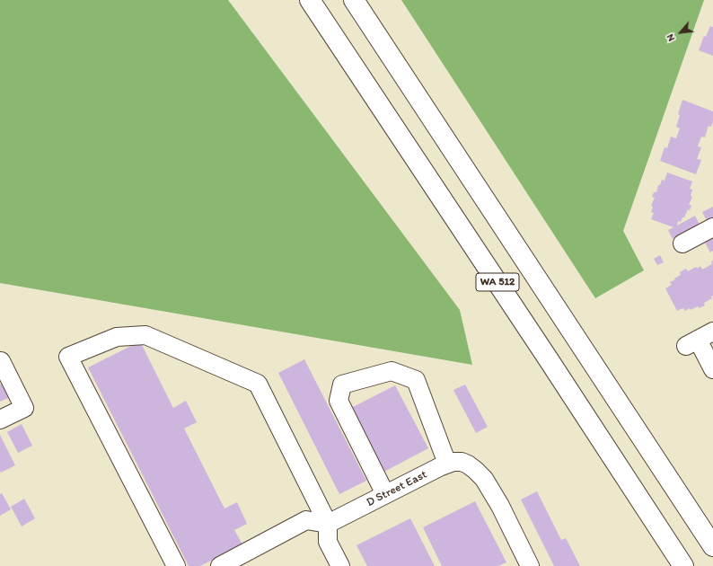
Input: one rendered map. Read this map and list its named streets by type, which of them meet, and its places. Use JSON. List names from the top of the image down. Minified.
{"streets":{"highway":["WA 512"],"street":["D Street East"]},"north":"bottom left"}
